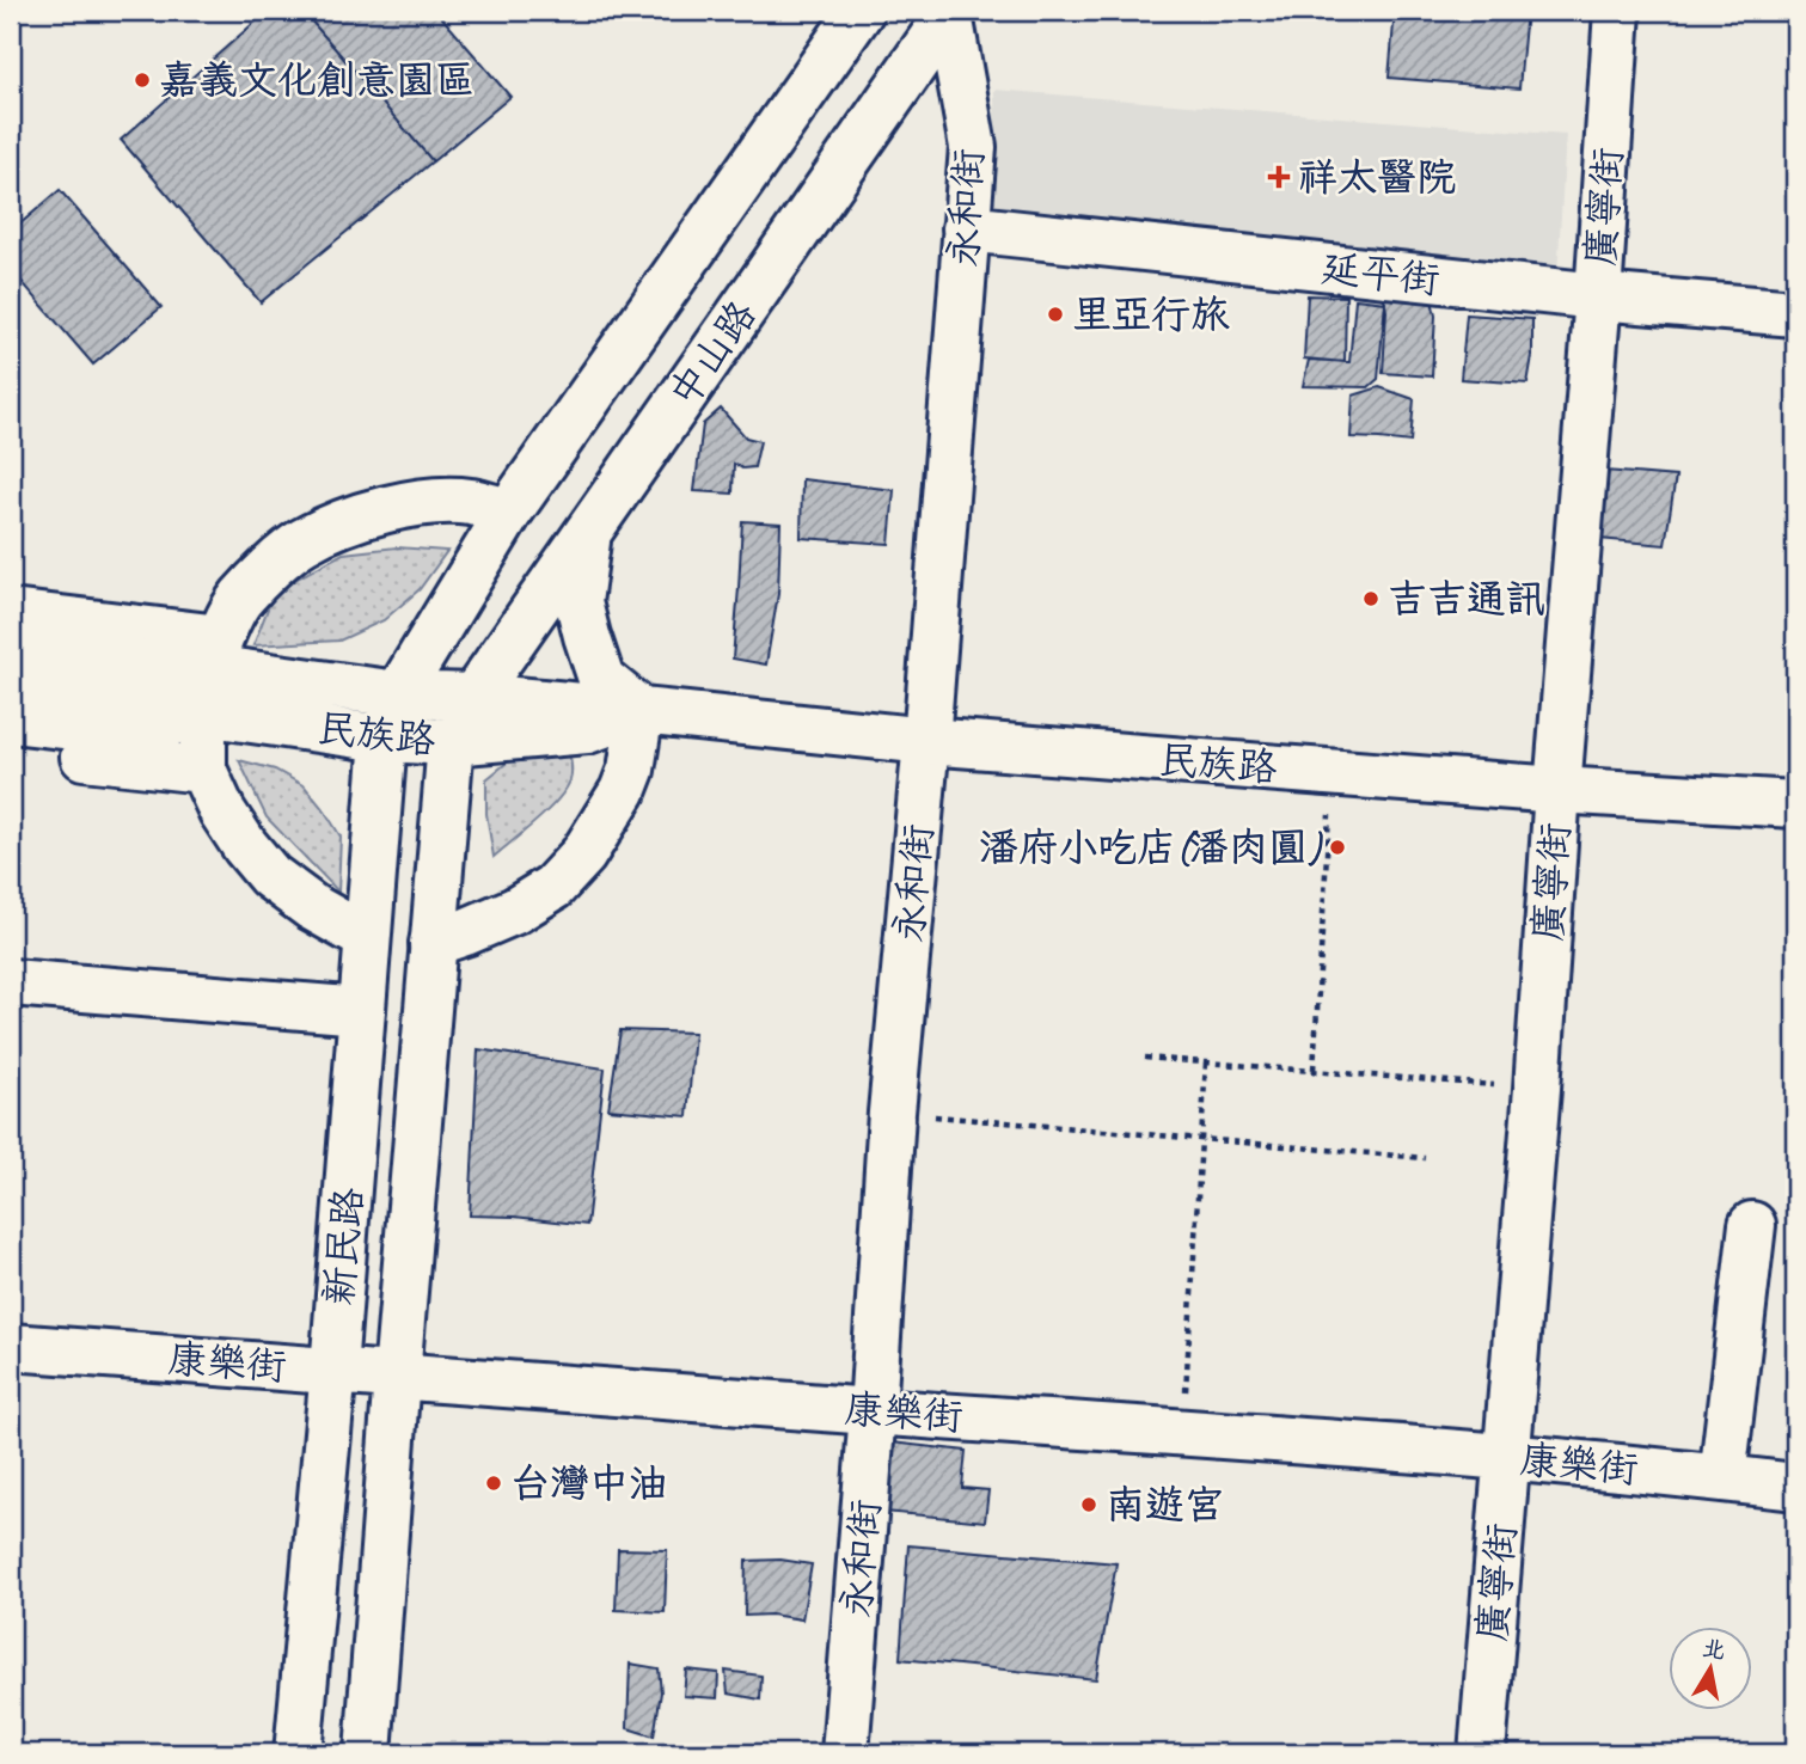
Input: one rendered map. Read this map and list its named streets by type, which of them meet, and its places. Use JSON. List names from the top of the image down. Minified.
{"streets":{"street":["廣寧街","永和街","延平街","中山路","民族路","新民路","康樂街"]},"crossings":[["廣寧街","延平街"],["廣寧街","民族路"],["廣寧街","康樂街"],["永和街","延平街"],["永和街","中山路"],["永和街","民族路"],["永和街","康樂街"],["中山路","民族路"],["中山路","新民路"],["民族路","新民路"],["新民路","康樂街"]],"places":{"other":["嘉義文化創意園區","里亞行旅","吉吉通訊","潘府小吃店(潘肉圓)","台灣中油","南遊宮"],"health":["祥太醫院"]},"north":"top"}
